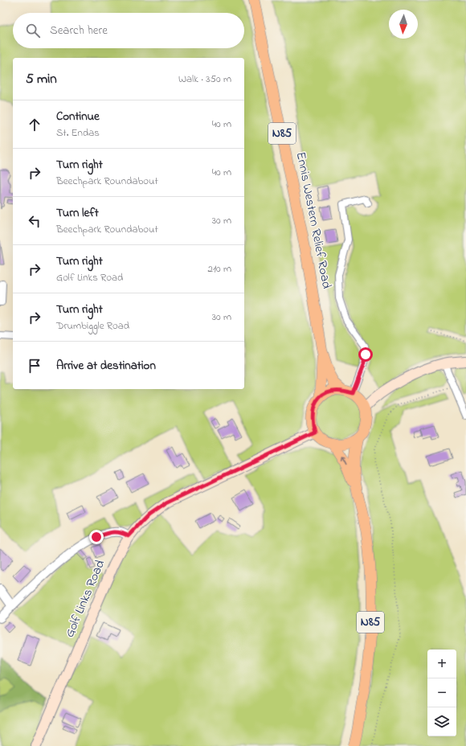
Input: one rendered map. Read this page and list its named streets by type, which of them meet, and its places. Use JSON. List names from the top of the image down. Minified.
{"streets":{"main road":["N85","Ennis Western Relief Road","Golf Links Road"]},"crossings":[["N85","Ennis Western Relief Road"],["N85","Golf Links Road"],["Ennis Western Relief Road","Golf Links Road"]],"north":"bottom","page":{"search":"Search here","heading":["5 min","Walk · 350 m"],"list":[["Continue","St. Endas","40 m"],["Turn right","Beechpark Roundabout","40 m"],["Turn left","Beechpark Roundabout","30 m"],["Turn right","Golf Links Road","210 m"],["Turn right","Drumbiggle Road","30 m"],"Arrive at destination"],"map_buttons":["+","−"]}}
